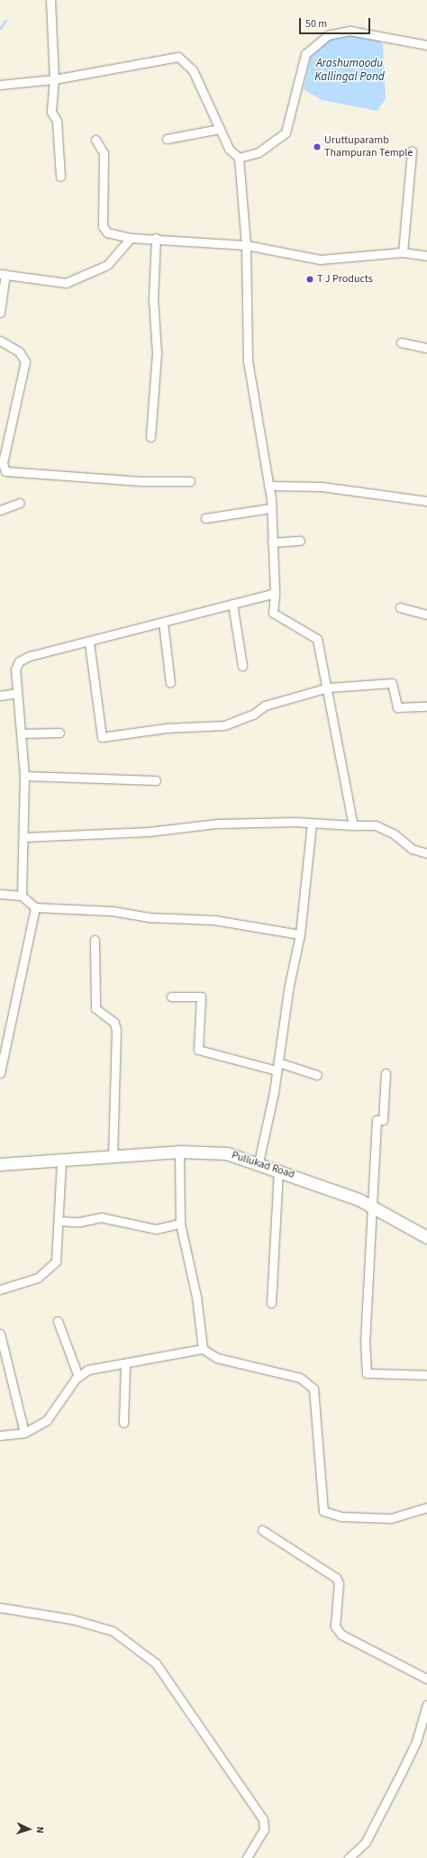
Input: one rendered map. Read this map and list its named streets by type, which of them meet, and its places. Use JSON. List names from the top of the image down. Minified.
{"streets":{"street":["Pullukad Road"]},"water":["Arashumoodu Kallingal Pond"],"places":["Uruttuparamb Thampuran Temple","T J Products"],"scale_bar":"50 m","north":"right"}
